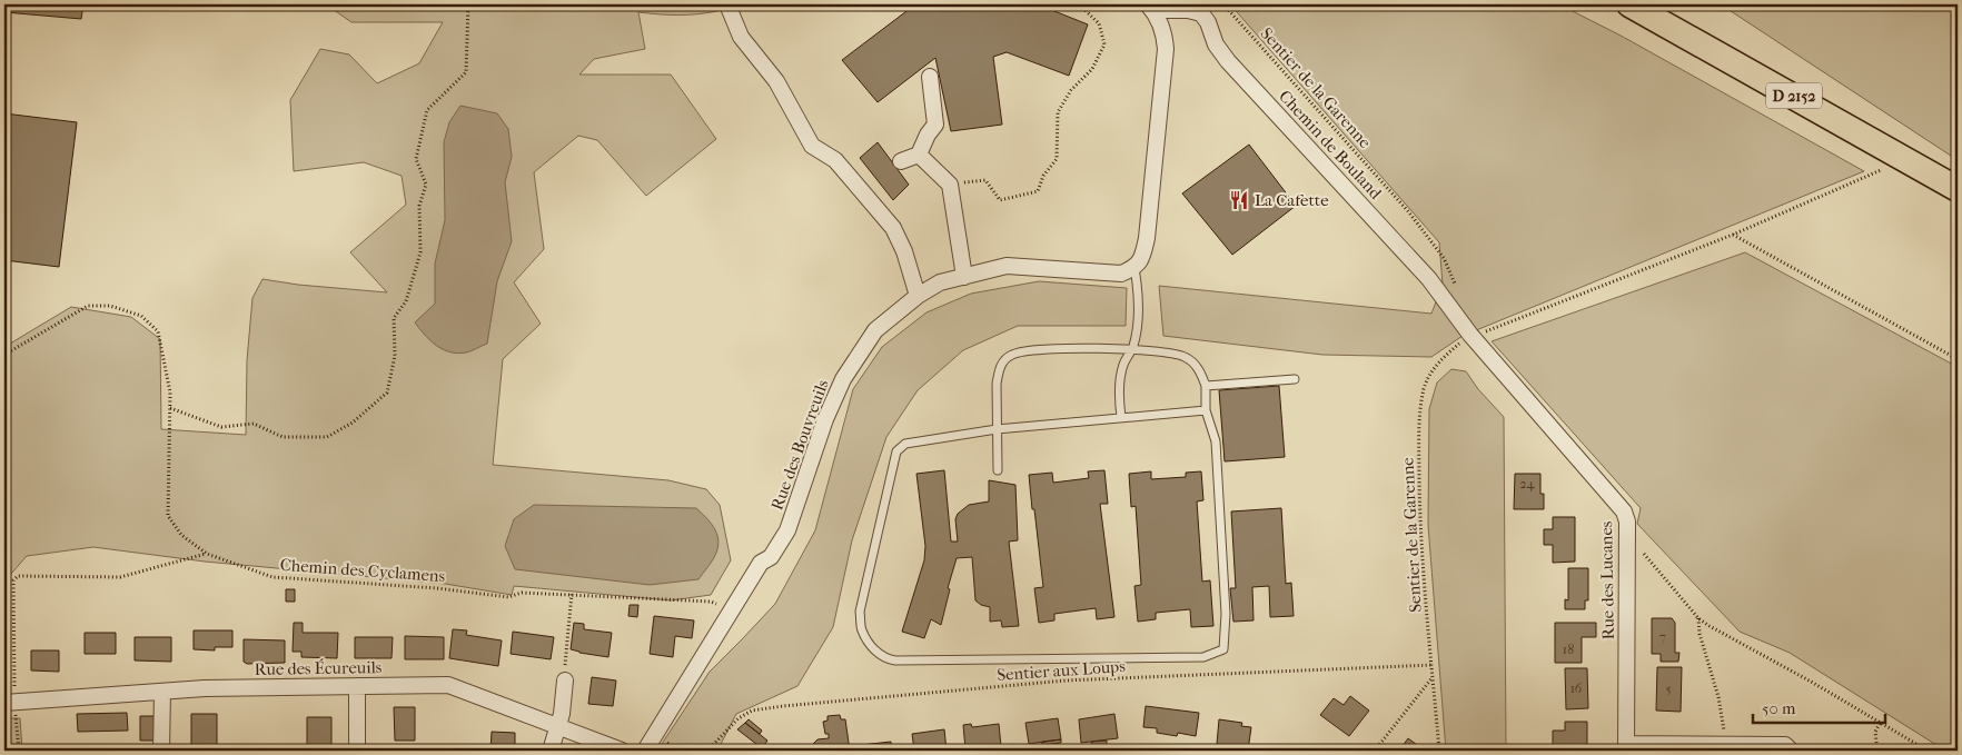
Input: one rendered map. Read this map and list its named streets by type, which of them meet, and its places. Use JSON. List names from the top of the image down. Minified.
{"streets":{"main road":["D 2152"],"street":["Chemin de Bouland","Rue des Bouvreuils","Rue des Lucanes","Rue des Écureuils"],"path":["Sentier de la Garenne","Chemin des Cyclamens","Sentier aux Loups"]},"crossings":[["Sentier de la Garenne","D 2152"],["Sentier de la Garenne","Chemin de Bouland"],["Sentier de la Garenne","Rue des Lucanes"],["Sentier de la Garenne","Sentier aux Loups"],["Chemin de Bouland","Rue des Lucanes"],["Rue des Bouvreuils","Chemin des Cyclamens"]],"places":{"restaurant":["La Cafette"]},"house_numbers":["24","7","18","16","5"],"scale_bar":"50 m"}
